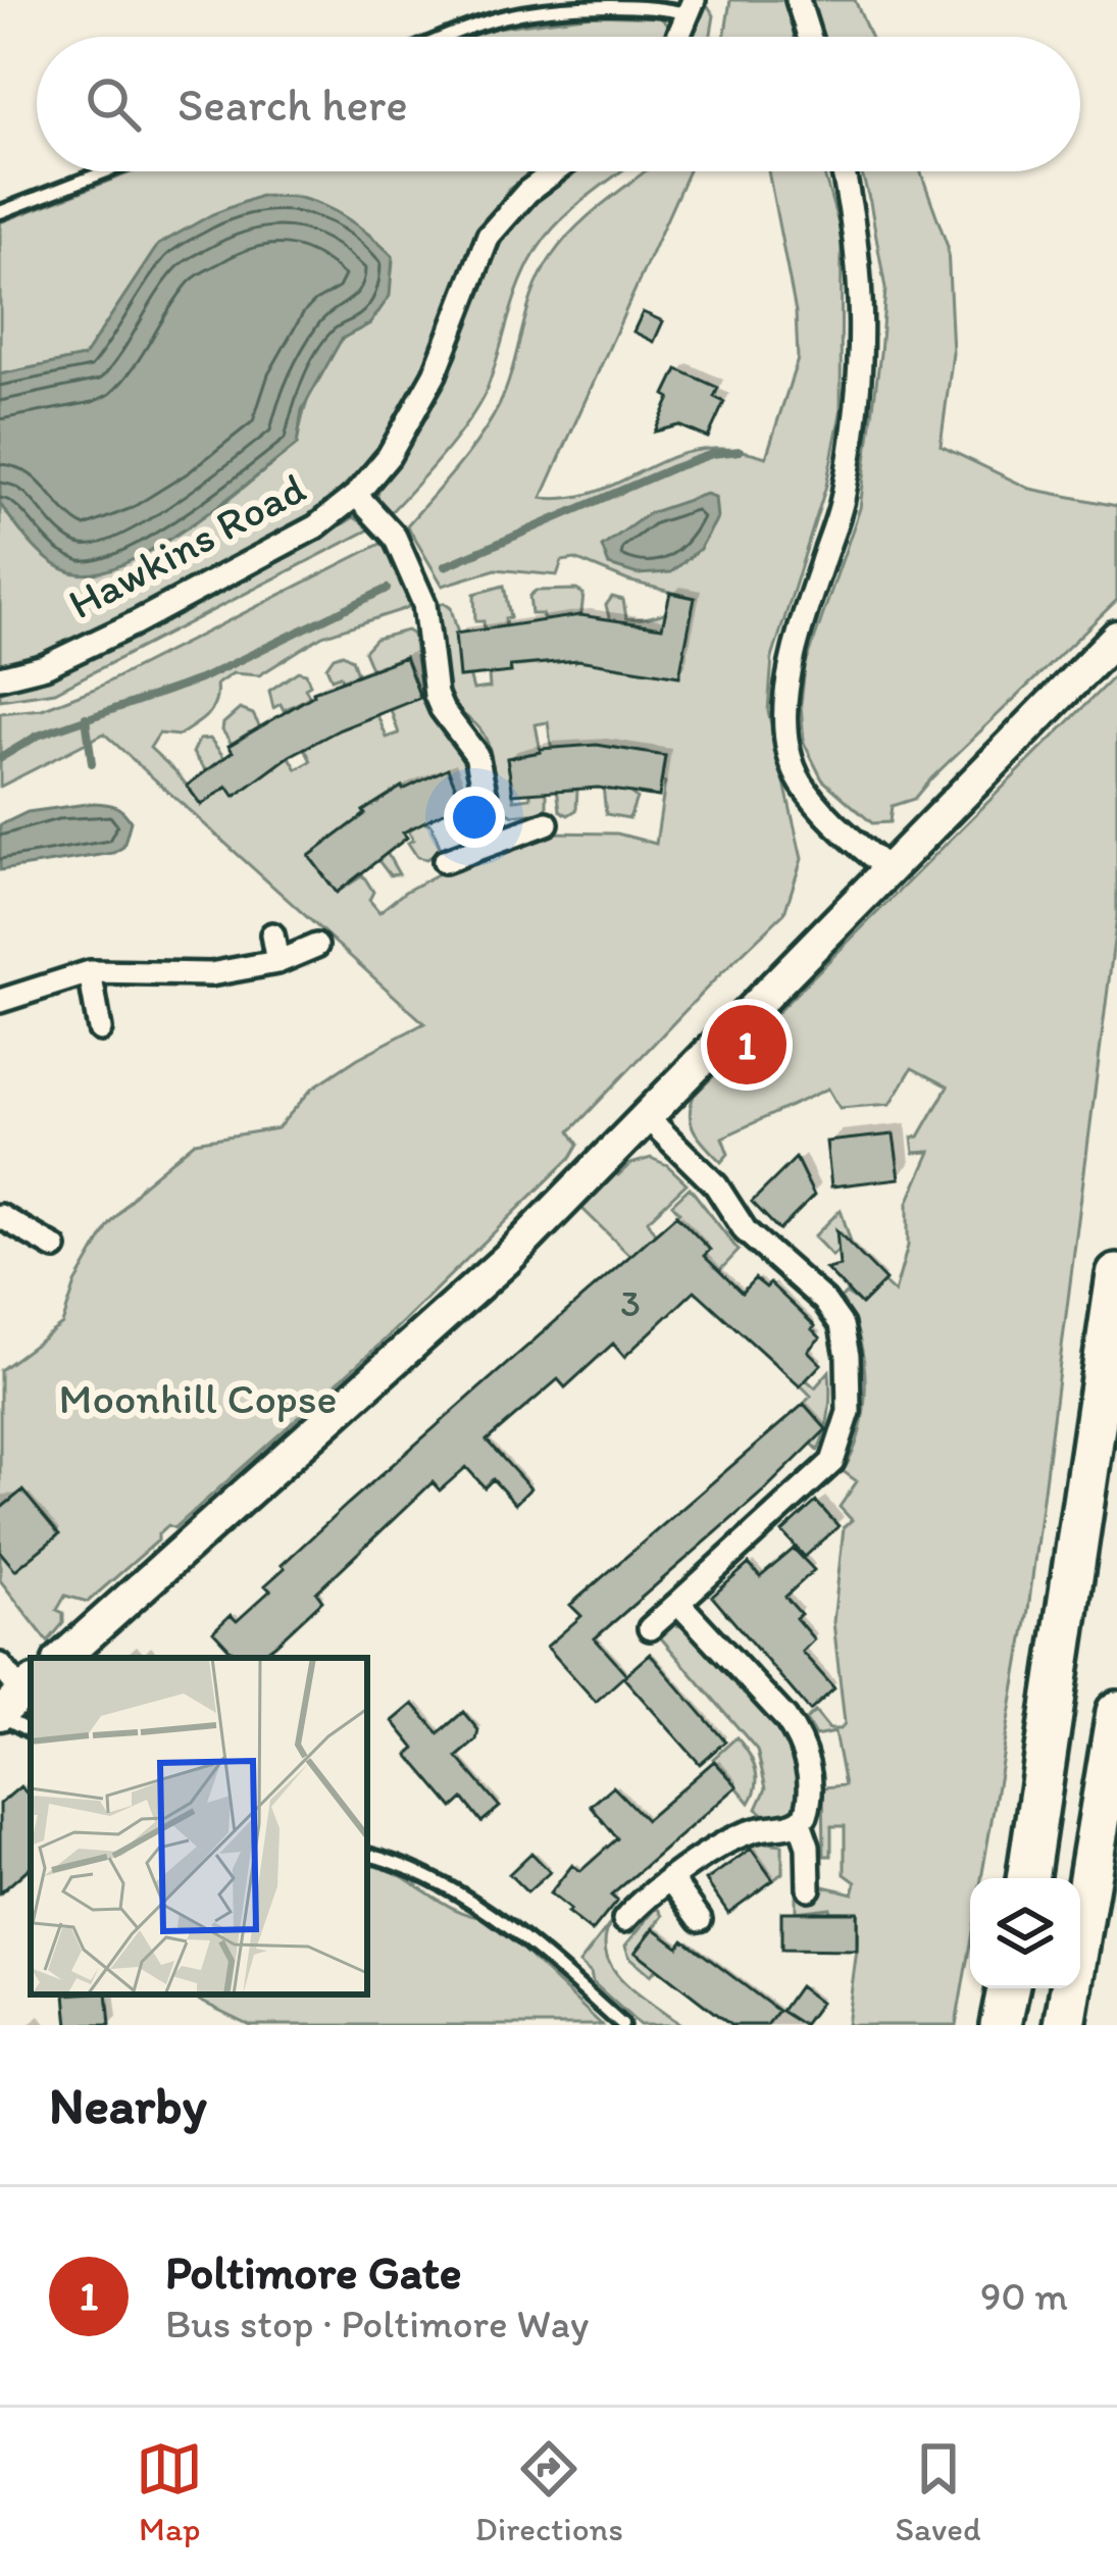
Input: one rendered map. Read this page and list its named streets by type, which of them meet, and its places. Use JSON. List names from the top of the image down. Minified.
{"streets":{"street":["Hawkins Road"]},"parks":["Moonhill Copse"],"house_numbers":["3"],"page":{"search":"Search here","pins":"1","heading":"Nearby","list":[{"mark":"1","name":"Poltimore Gate","note":"Bus stop · Poltimore Way","value":"90 m"}],"nav":["Map","Directions","Saved"]}}
